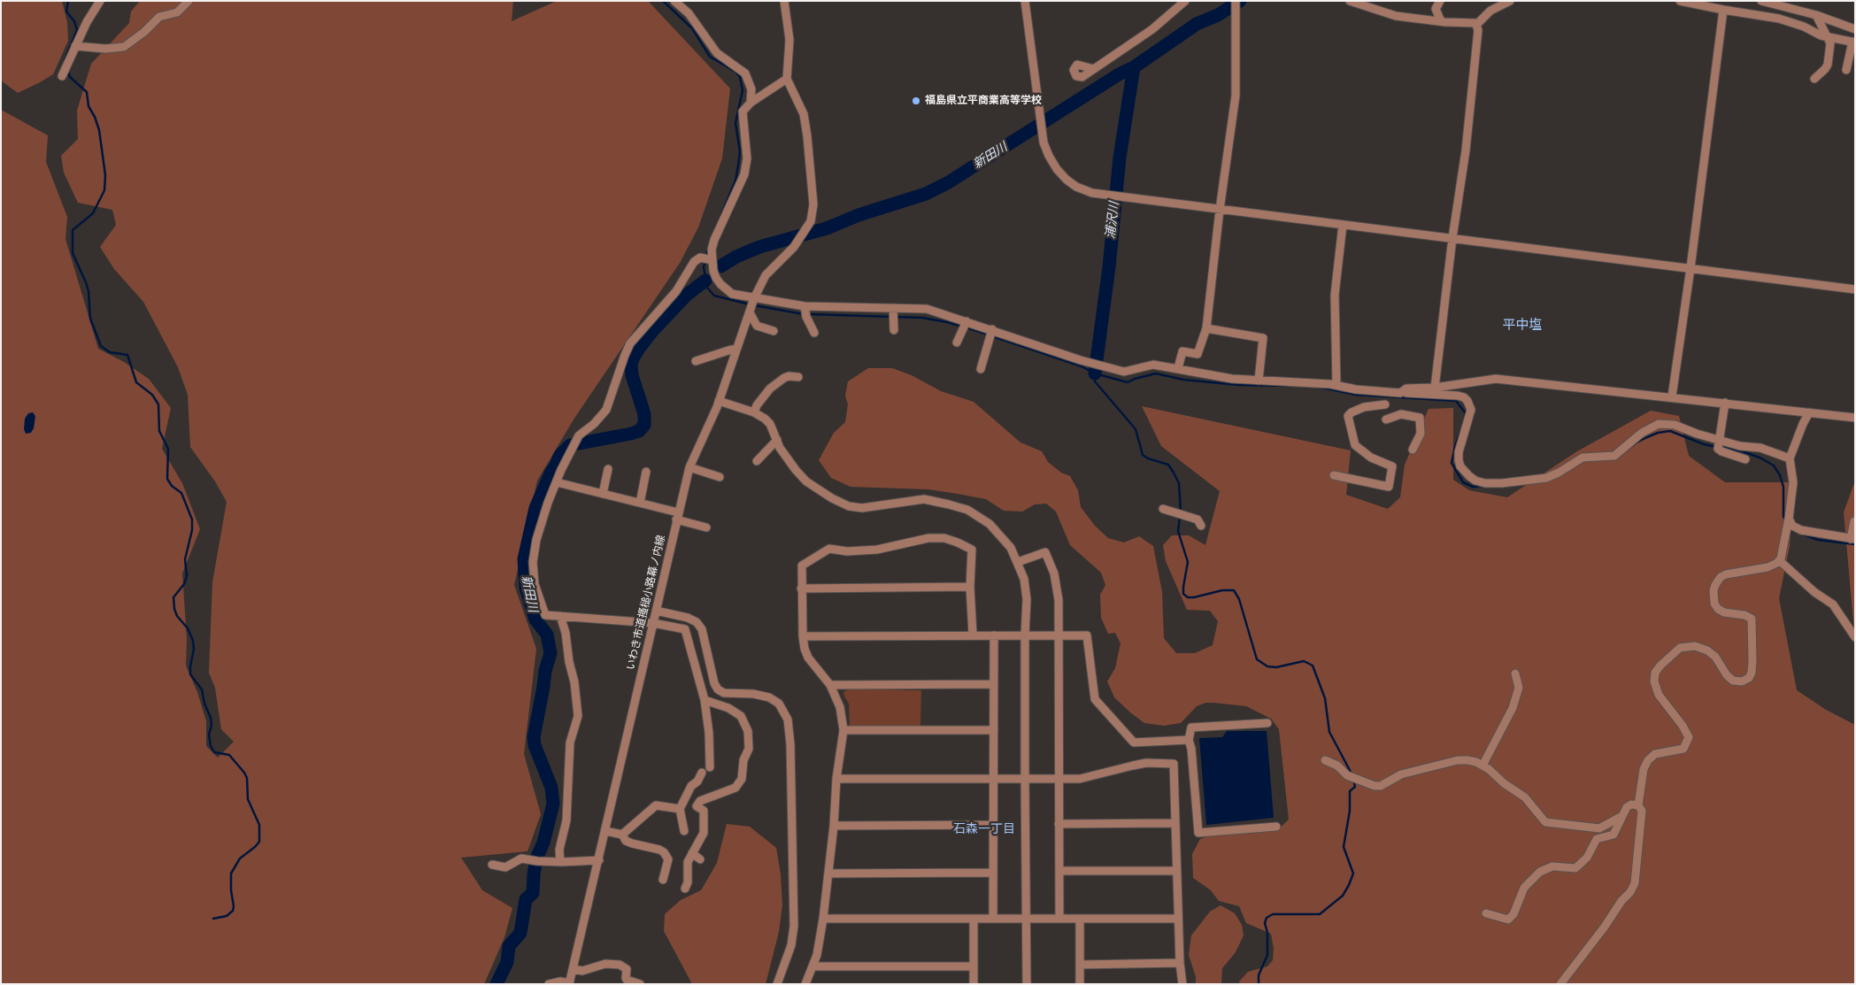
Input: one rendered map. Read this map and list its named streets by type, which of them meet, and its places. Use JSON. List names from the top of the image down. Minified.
{"streets":{"street":["いわき市道搔槌小路幕ノ内線"]},"districts":["平中塩","石森一丁目"],"water":["新田川","浦沢川"],"places":["福島県立平商業高等学校"]}
